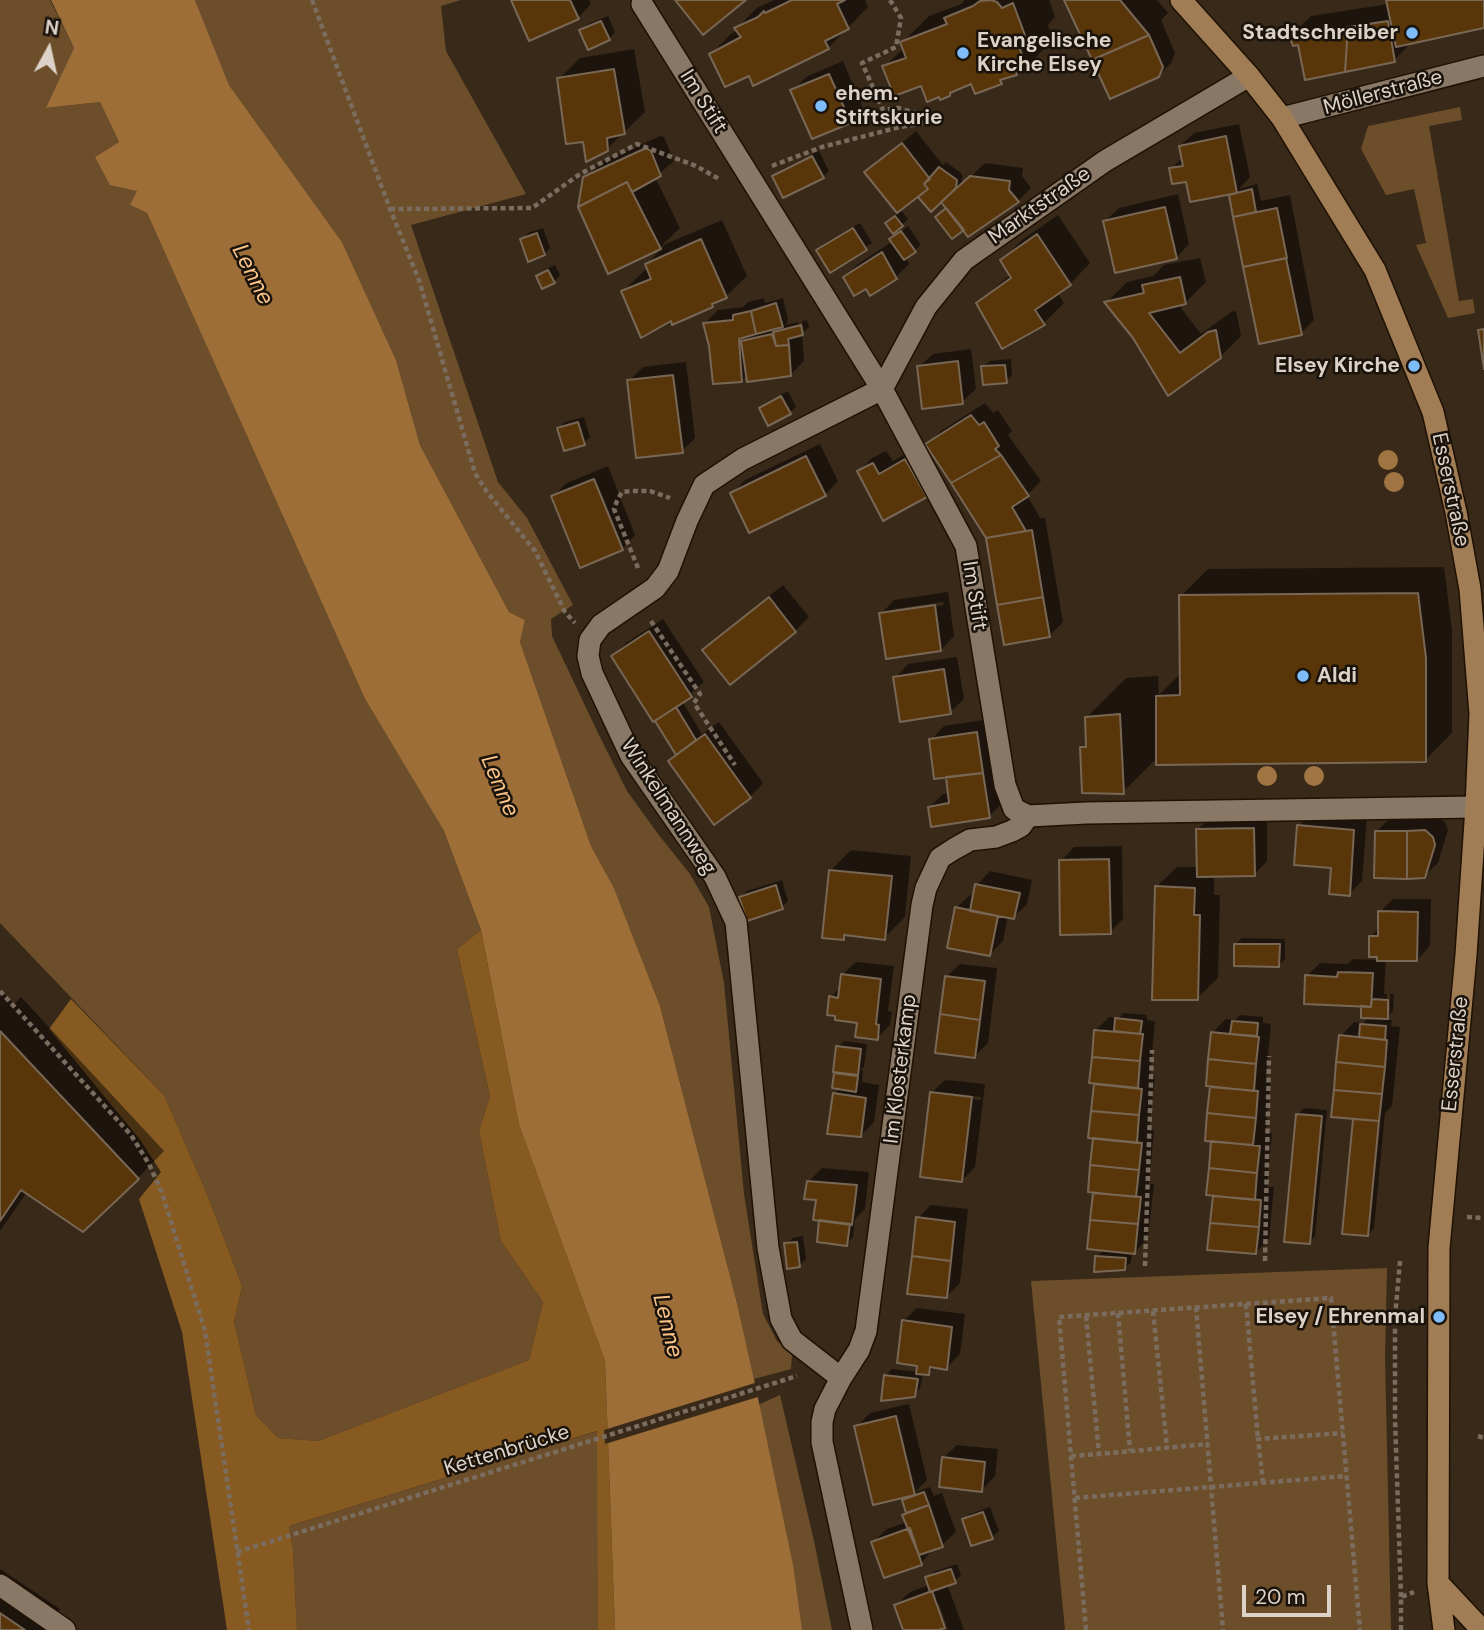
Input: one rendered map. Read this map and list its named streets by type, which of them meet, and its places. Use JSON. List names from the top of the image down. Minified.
{"streets":{"main road":["Esserstraße"],"street":["Möllerstraße","Im Stift","Marktstraße","Winkelmannweg","Im Klosterkamp"],"path":["Kettenbrücke"]},"crossings":[["Möllerstraße","Esserstraße"],["Im Stift","Marktstraße"],["Im Stift","Im Klosterkamp"],["Marktstraße","Esserstraße"],["Winkelmannweg","Im Klosterkamp"]],"water":["Lenne"],"places":["Stadtschreiber","Evangelische Kirche Elsey","ehem. Stiftskurie","Elsey Kirche","Aldi","Elsey / Ehrenmal"],"scale_bar":"20 m","north":"top"}
